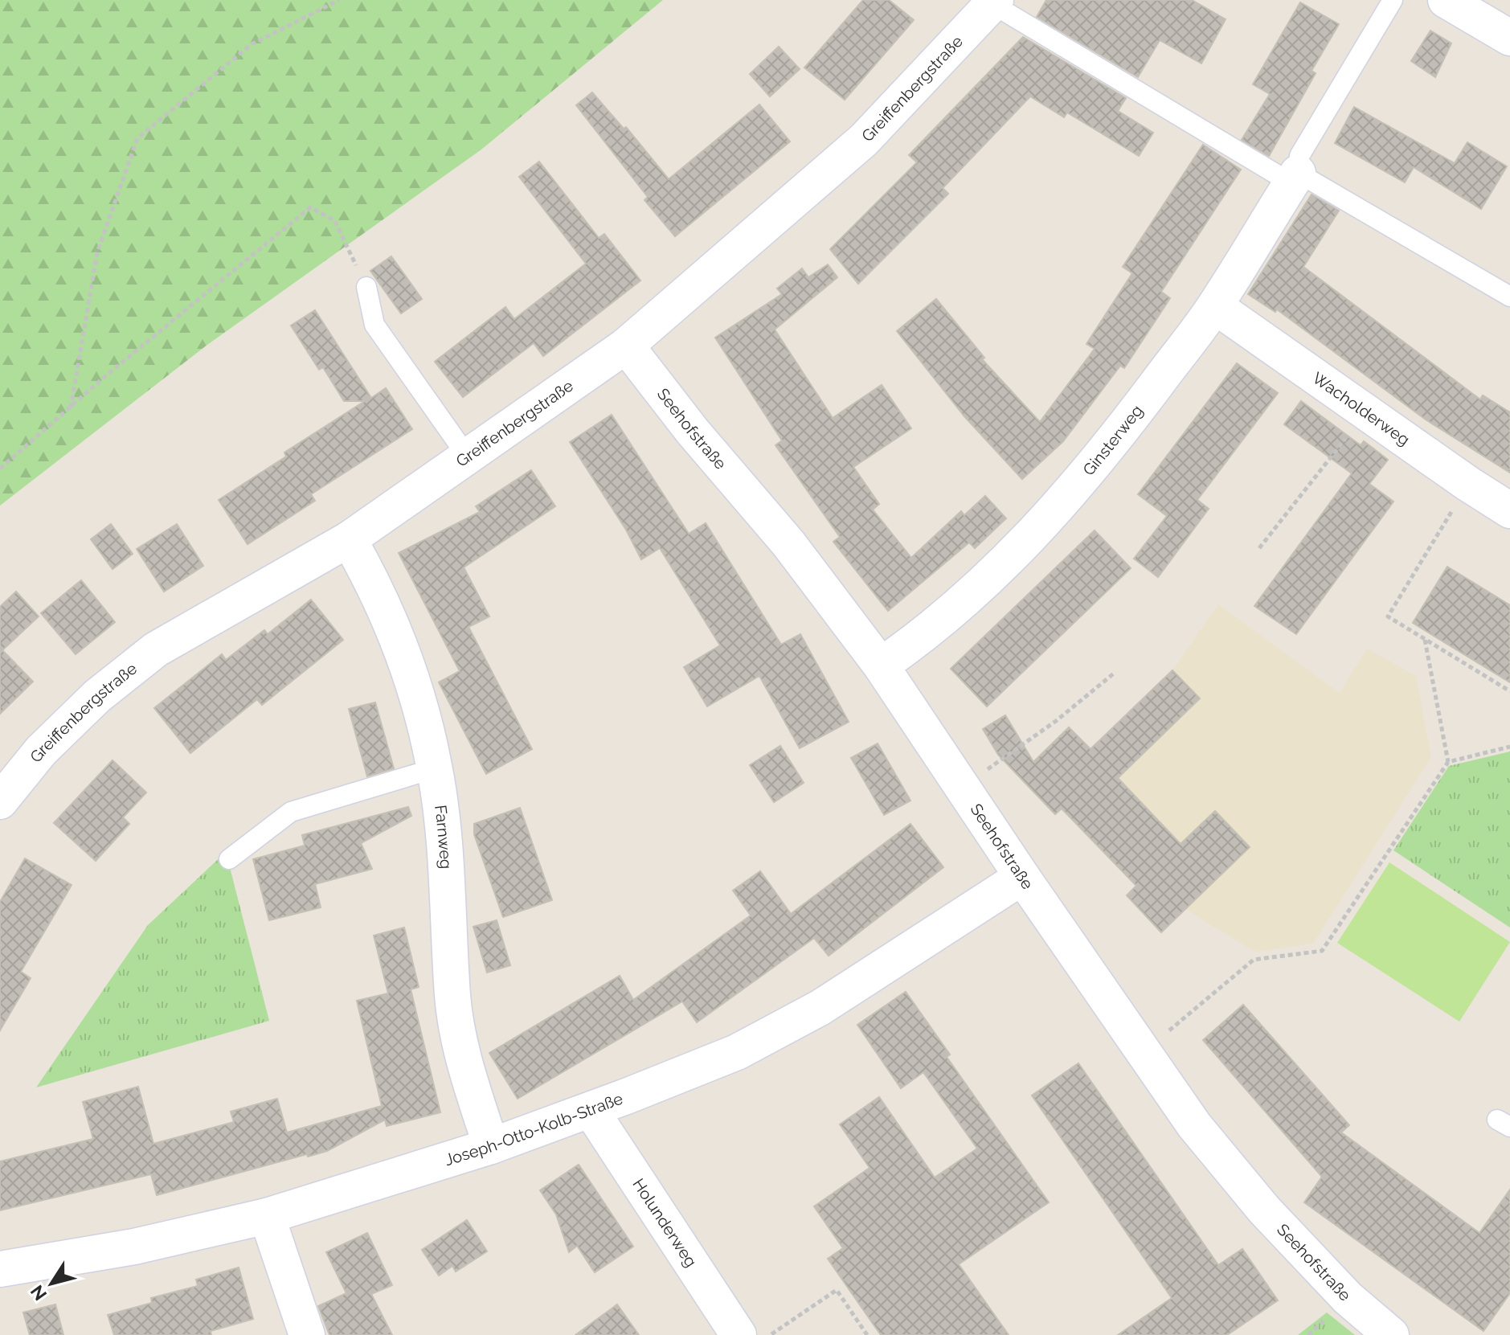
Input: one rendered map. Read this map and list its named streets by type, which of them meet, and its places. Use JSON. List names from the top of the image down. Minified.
{"streets":{"street":["Greiffenbergstraße","Wacholderweg","Seehofstraße","Ginsterweg","Farnweg","Joseph-Otto-Kolb-Straße","Holunderweg"]},"crossings":[["Greiffenbergstraße","Seehofstraße"],["Greiffenbergstraße","Farnweg"],["Wacholderweg","Ginsterweg"],["Seehofstraße","Ginsterweg"],["Seehofstraße","Joseph-Otto-Kolb-Straße"],["Farnweg","Joseph-Otto-Kolb-Straße"],["Joseph-Otto-Kolb-Straße","Holunderweg"]],"north":"bottom left"}
